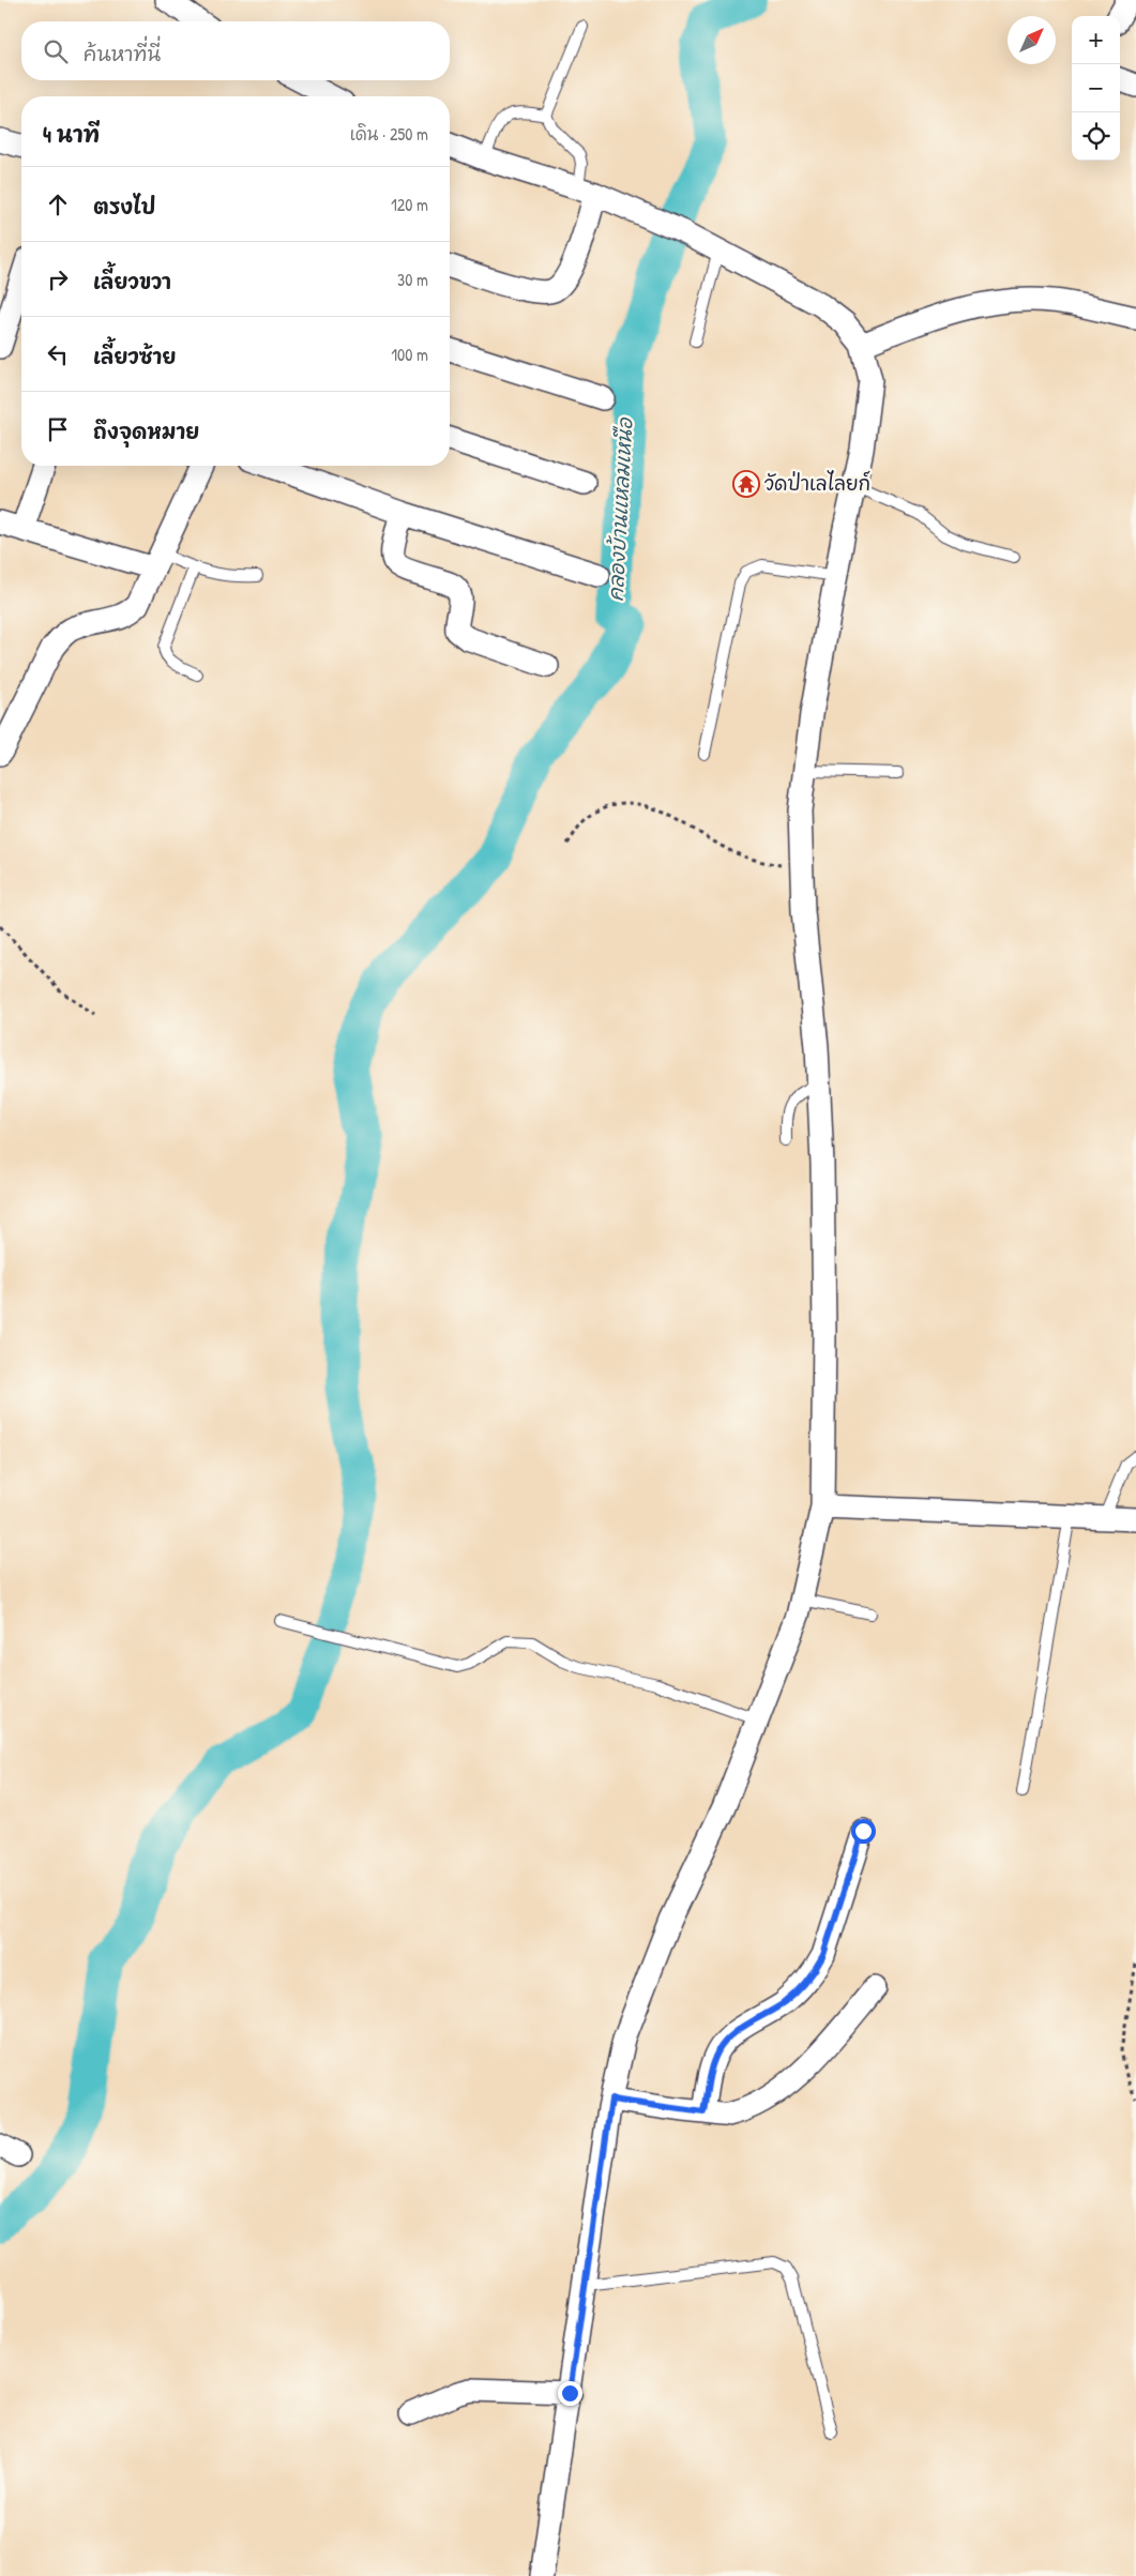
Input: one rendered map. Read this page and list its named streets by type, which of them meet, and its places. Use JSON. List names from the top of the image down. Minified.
{"water":["คลองบ้านแหลมเหนือ"],"places":{"temple":["วัดป่าเลไลยก์"]},"north":"top right","page":{"map_buttons":["+","−"],"search":"ค้นหาที่นี่","heading":["4 นาที","เดิน · 250 m"],"list":[["ตรงไป","120 m"],["เลี้ยวขวา","30 m"],["เลี้ยวซ้าย","100 m"],"ถึงจุดหมาย"]}}
